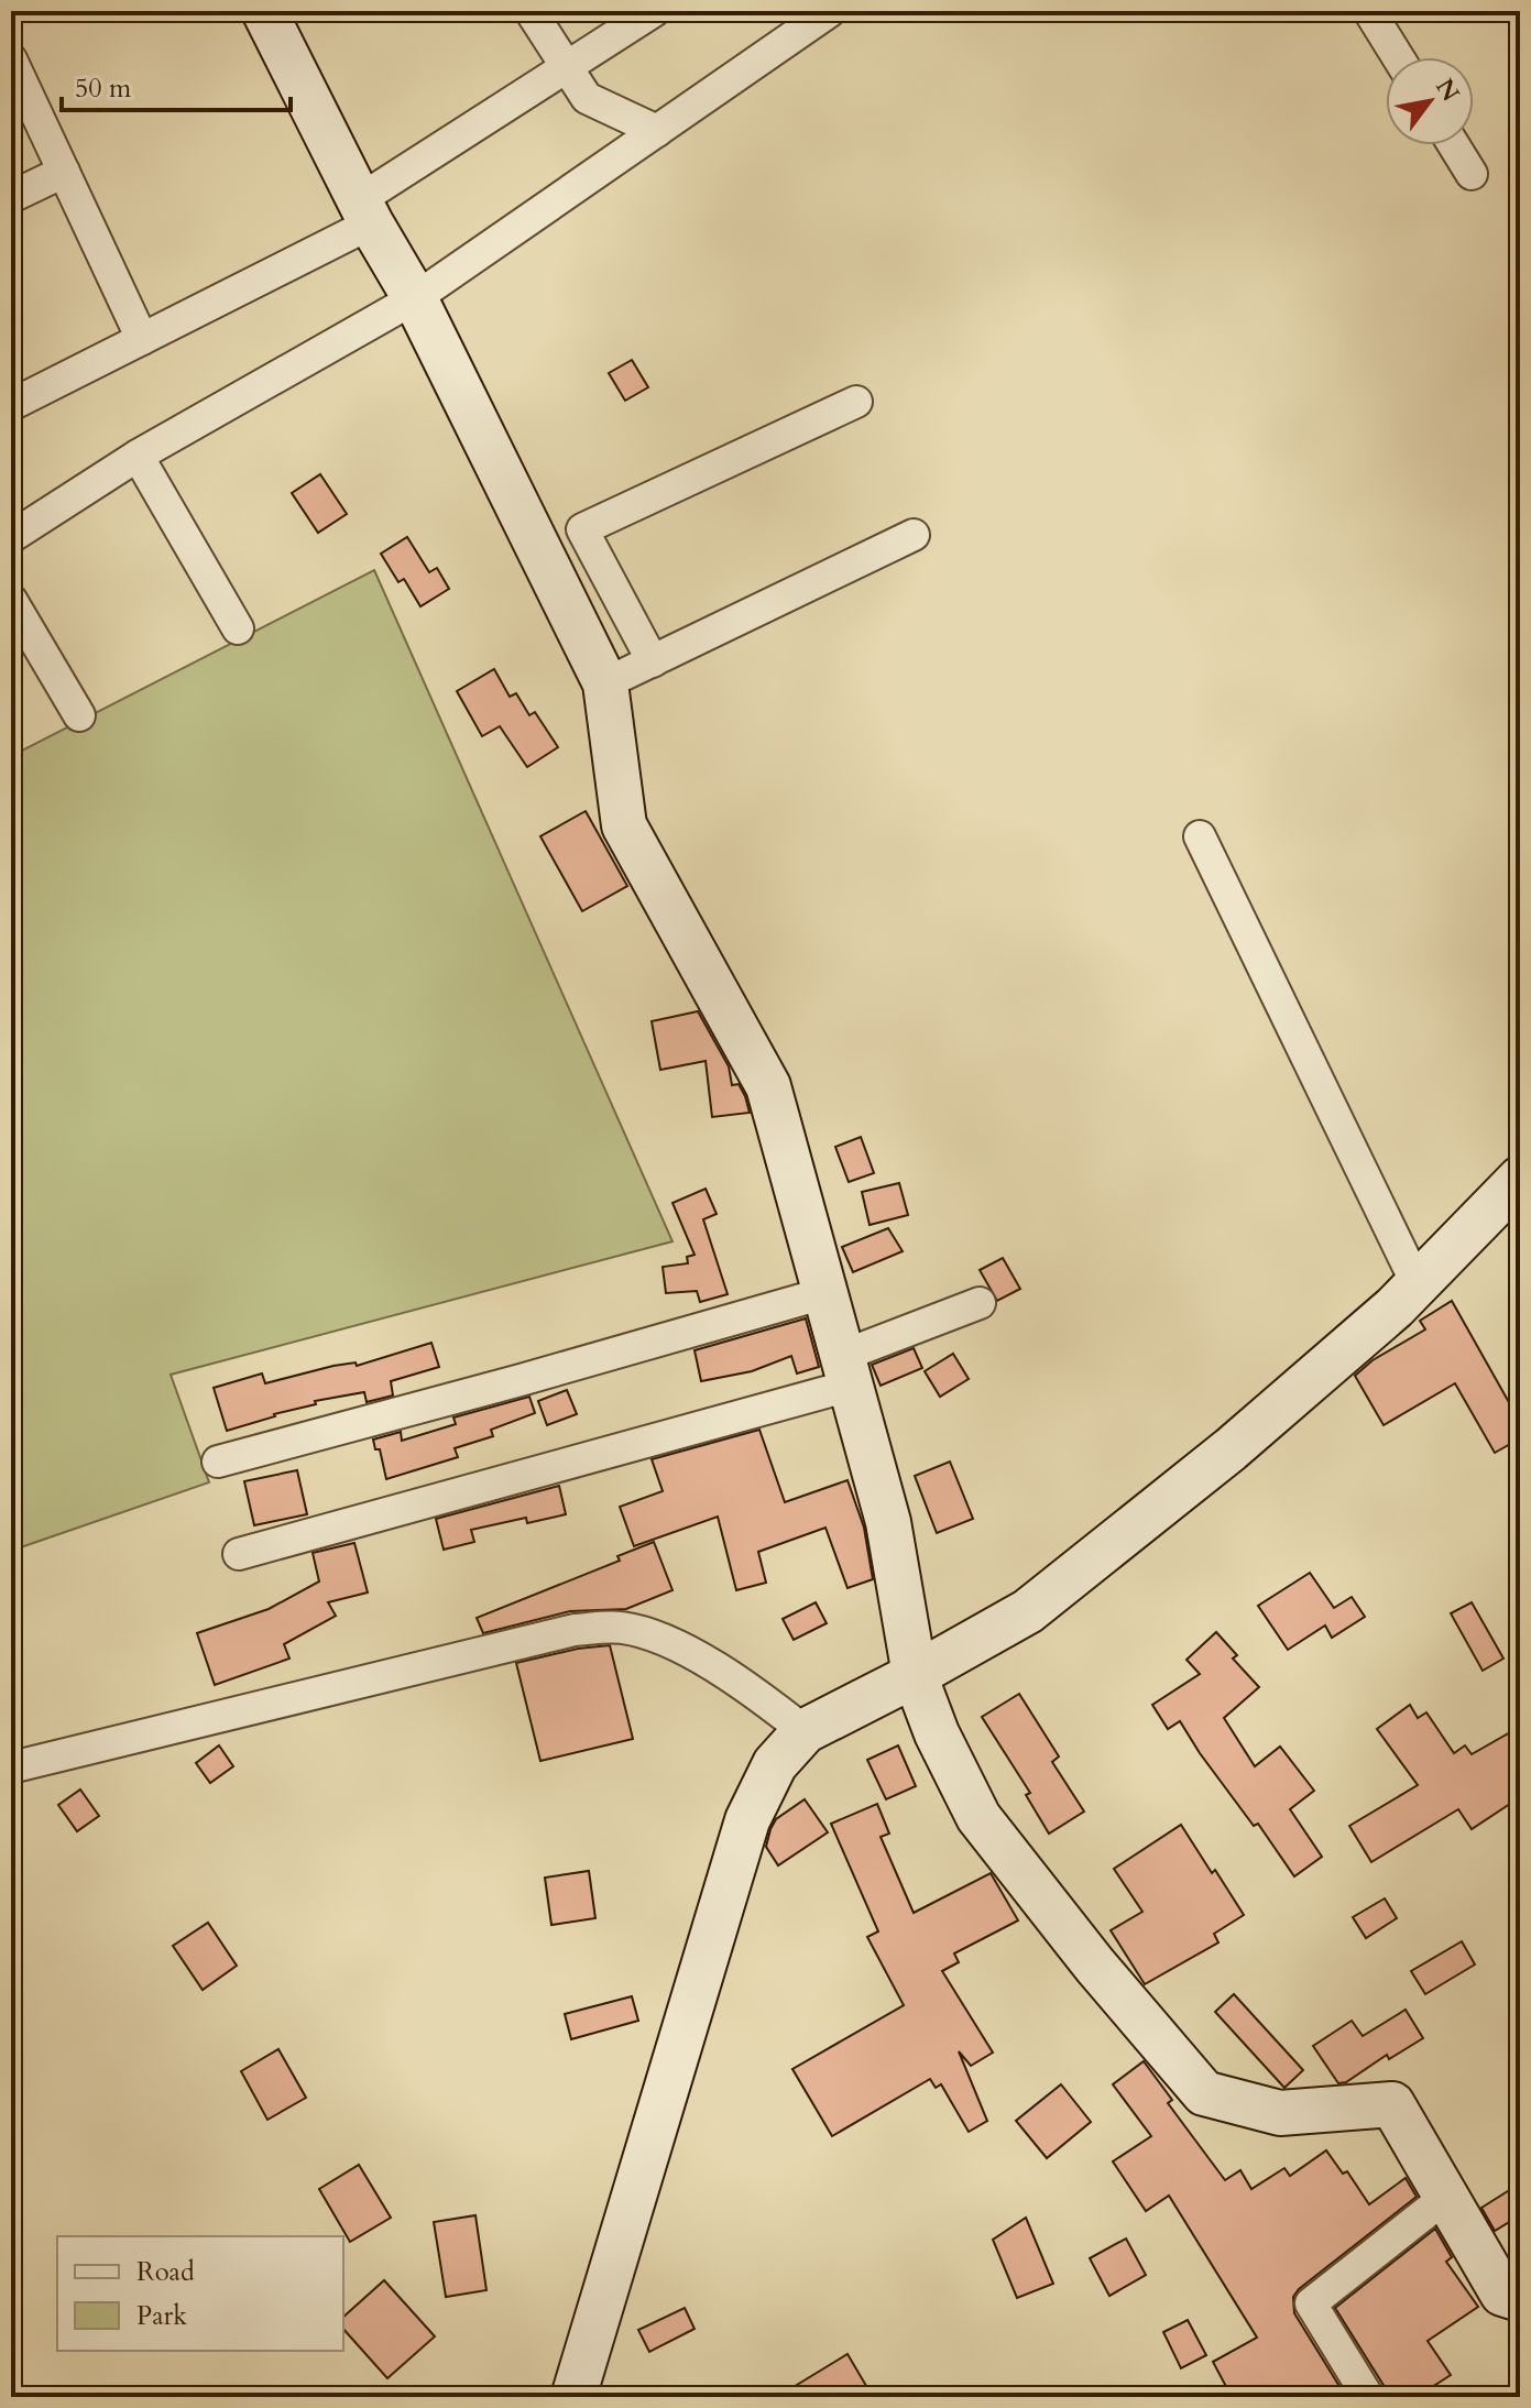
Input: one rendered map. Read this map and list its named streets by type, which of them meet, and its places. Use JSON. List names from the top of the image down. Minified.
{"legend":["Road","Park"],"scale_bar":"50 m","north":"top right"}
